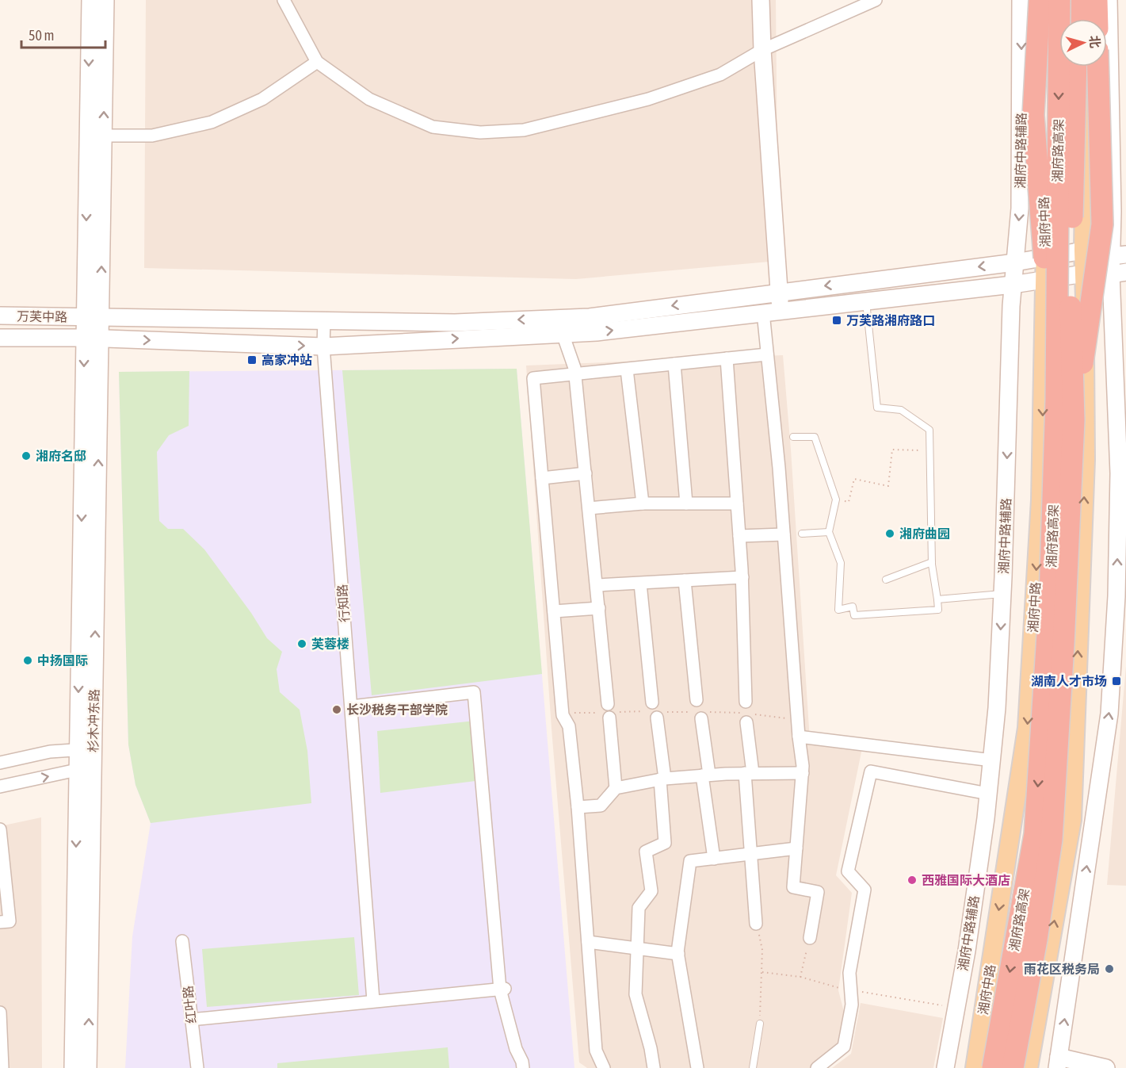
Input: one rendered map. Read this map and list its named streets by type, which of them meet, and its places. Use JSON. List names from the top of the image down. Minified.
{"streets":{"highway":["湘府路高架"],"main road":["湘府中路辅路","湘府中路","万芙中路","杉木冲东路"],"street":["行知路","红叶路"]},"crossings":[["湘府中路辅路","万芙中路"],["湘府中路","万芙中路"],["万芙中路","行知路"],["万芙中路","杉木冲东路"]],"places":{"transit":["万芙路湘府路口","高家冲站","湖南人才市场"],"other":["湘府名邸","湘府曲园","芙蓉楼","中扬国际","长沙税务干部学院","西雅国际大酒店","雨花区税务局"]},"scale_bar":"50 m","north":"right"}
